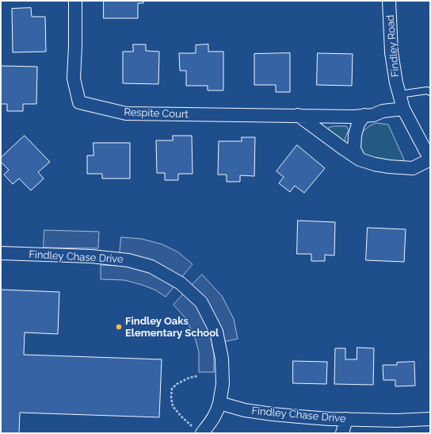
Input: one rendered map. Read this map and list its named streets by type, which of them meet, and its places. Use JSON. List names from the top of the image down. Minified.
{"streets":{"street":["Findley Road","Respite Court","Findley Chase Drive"]},"crossings":[["Findley Road","Respite Court"]],"places":["Findley Oaks Elementary School"]}
